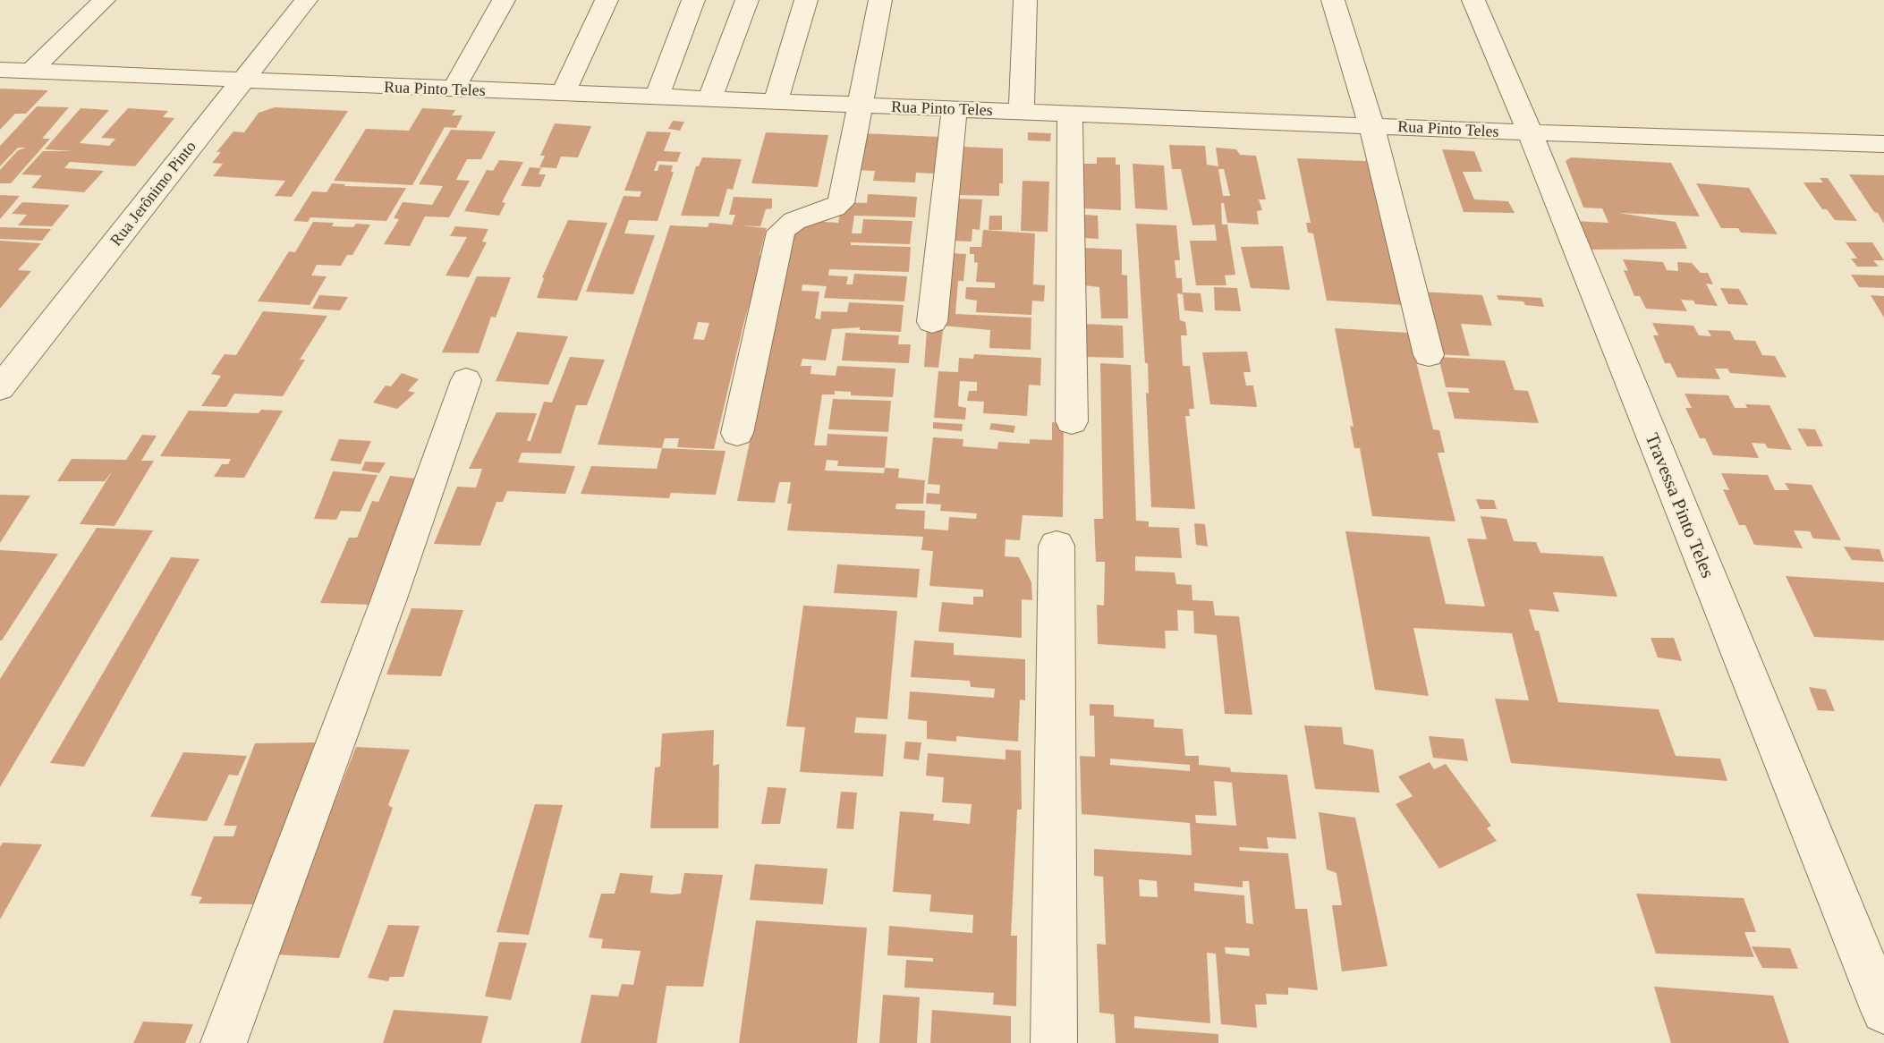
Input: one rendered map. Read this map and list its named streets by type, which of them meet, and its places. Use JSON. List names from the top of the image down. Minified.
{"streets":{"street":["Rua Pinto Teles","Rua Jerônimo Pinto","Travessa Pinto Teles"]},"crossings":[["Rua Pinto Teles","Rua Jerônimo Pinto"],["Rua Pinto Teles","Travessa Pinto Teles"]]}
